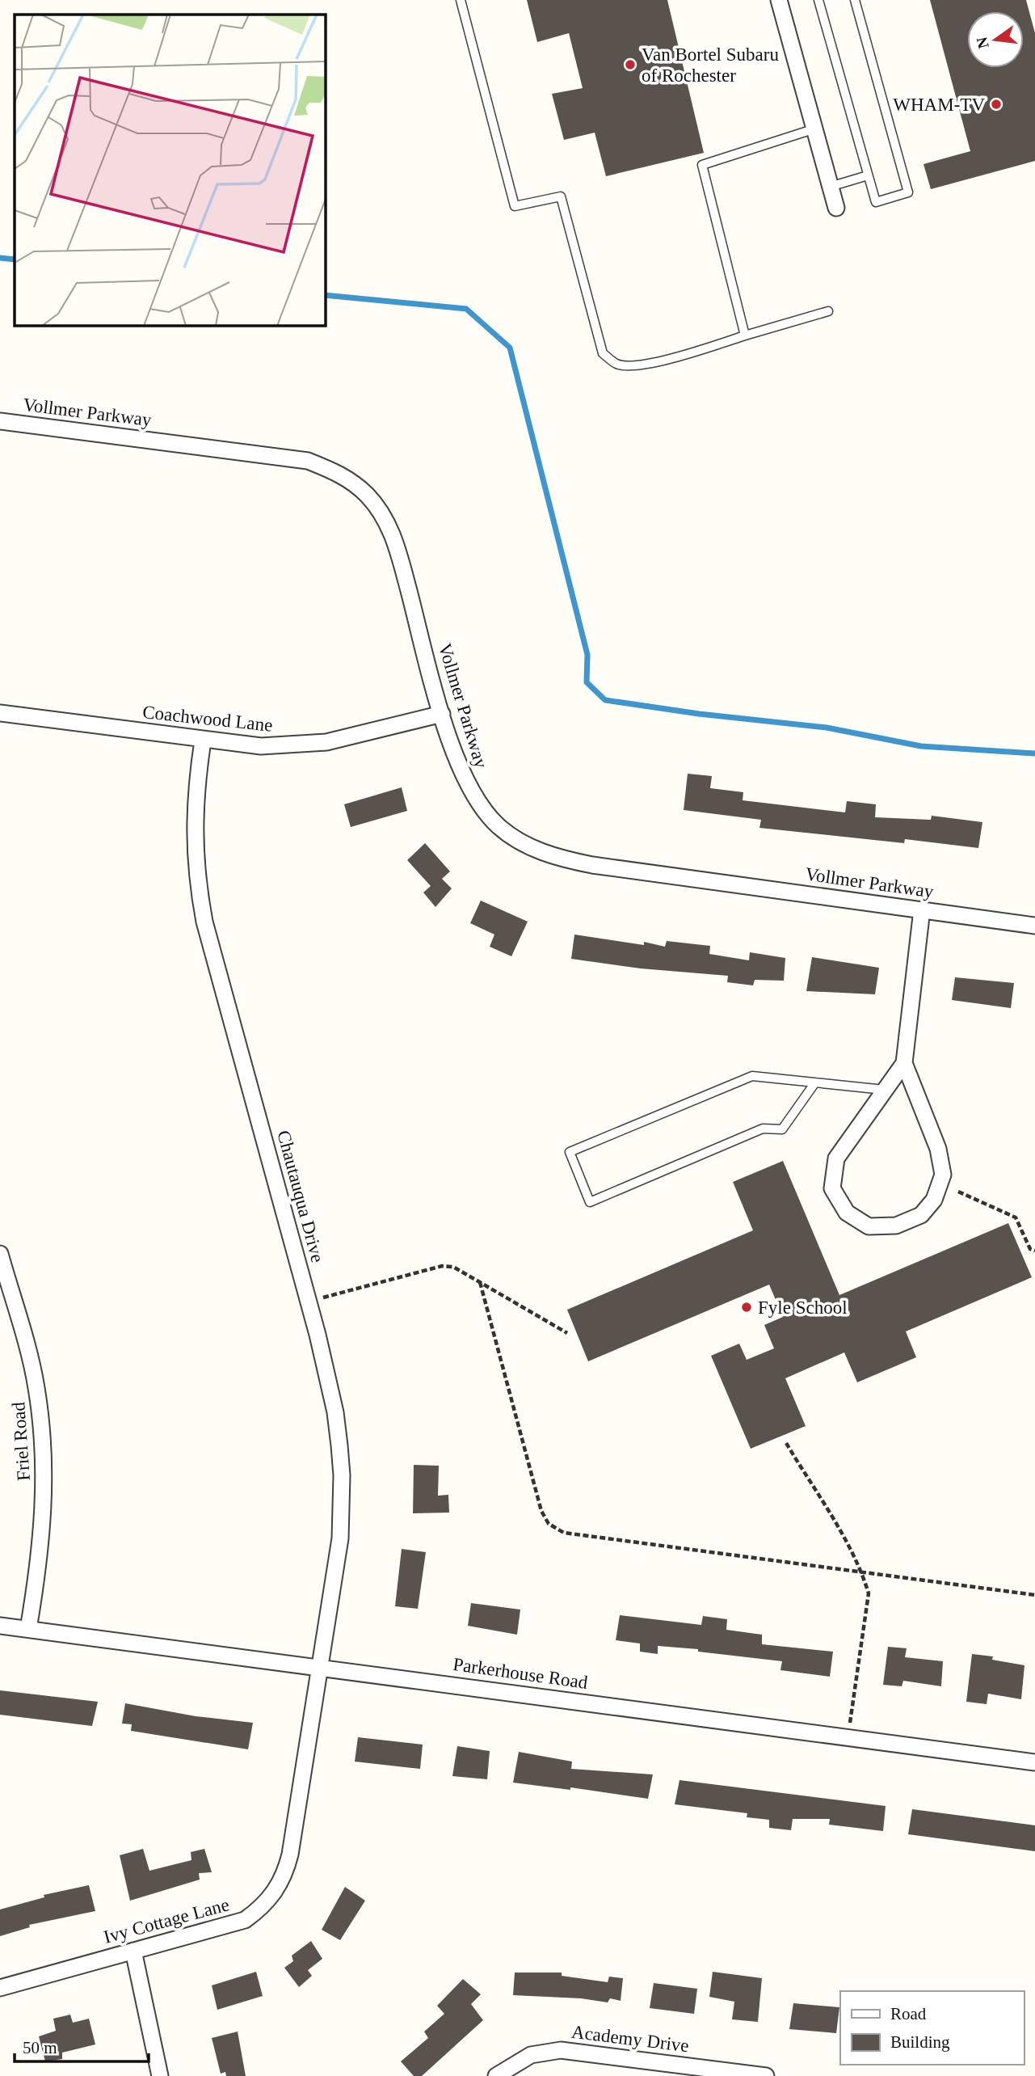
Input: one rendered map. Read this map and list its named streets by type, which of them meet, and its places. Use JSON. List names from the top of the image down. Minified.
{"streets":{"street":["Vollmer Parkway","Coachwood Lane","Chautauqua Drive","Friel Road","Parkerhouse Road","Ivy Cottage Lane","Academy Drive"]},"crossings":[["Vollmer Parkway","Coachwood Lane"],["Coachwood Lane","Chautauqua Drive"],["Chautauqua Drive","Parkerhouse Road"],["Chautauqua Drive","Ivy Cottage Lane"],["Friel Road","Parkerhouse Road"],["Parkerhouse Road","Ivy Cottage Lane"]],"places":["Van Bortel Subaru of Rochester","WHAM-TV","Fyle School"],"legend":["Road","Building"],"scale_bar":"50 m","north":"left"}
